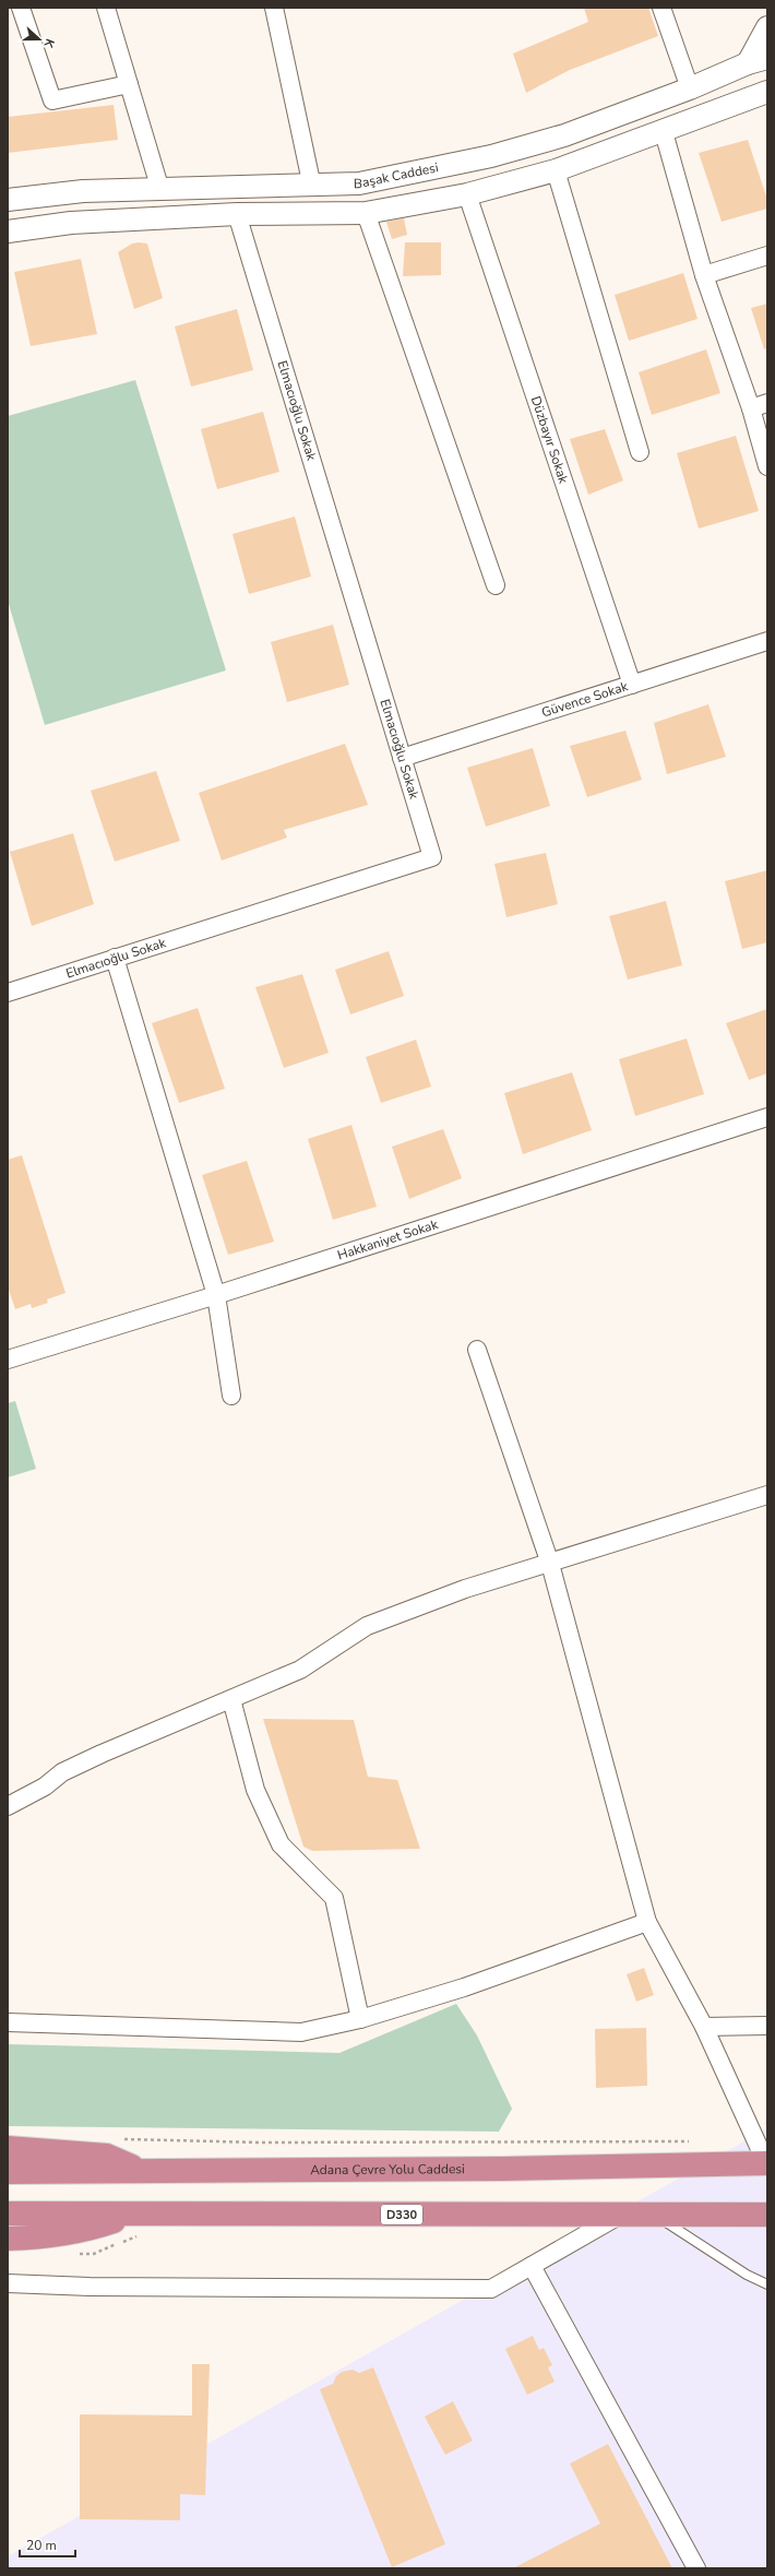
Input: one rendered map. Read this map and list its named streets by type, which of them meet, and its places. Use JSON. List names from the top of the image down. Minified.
{"streets":{"highway":["Adana Çevre Yolu Caddesi","D330"],"street":["Başak Caddesi","Elmacıoğlu Sokak","Düzbayır Sokak","Güvence Sokak","Hakkaniyet Sokak"]},"crossings":[["Elmacıoğlu Sokak","Güvence Sokak"],["Düzbayır Sokak","Güvence Sokak"]],"scale_bar":"20 m","north":"right"}
